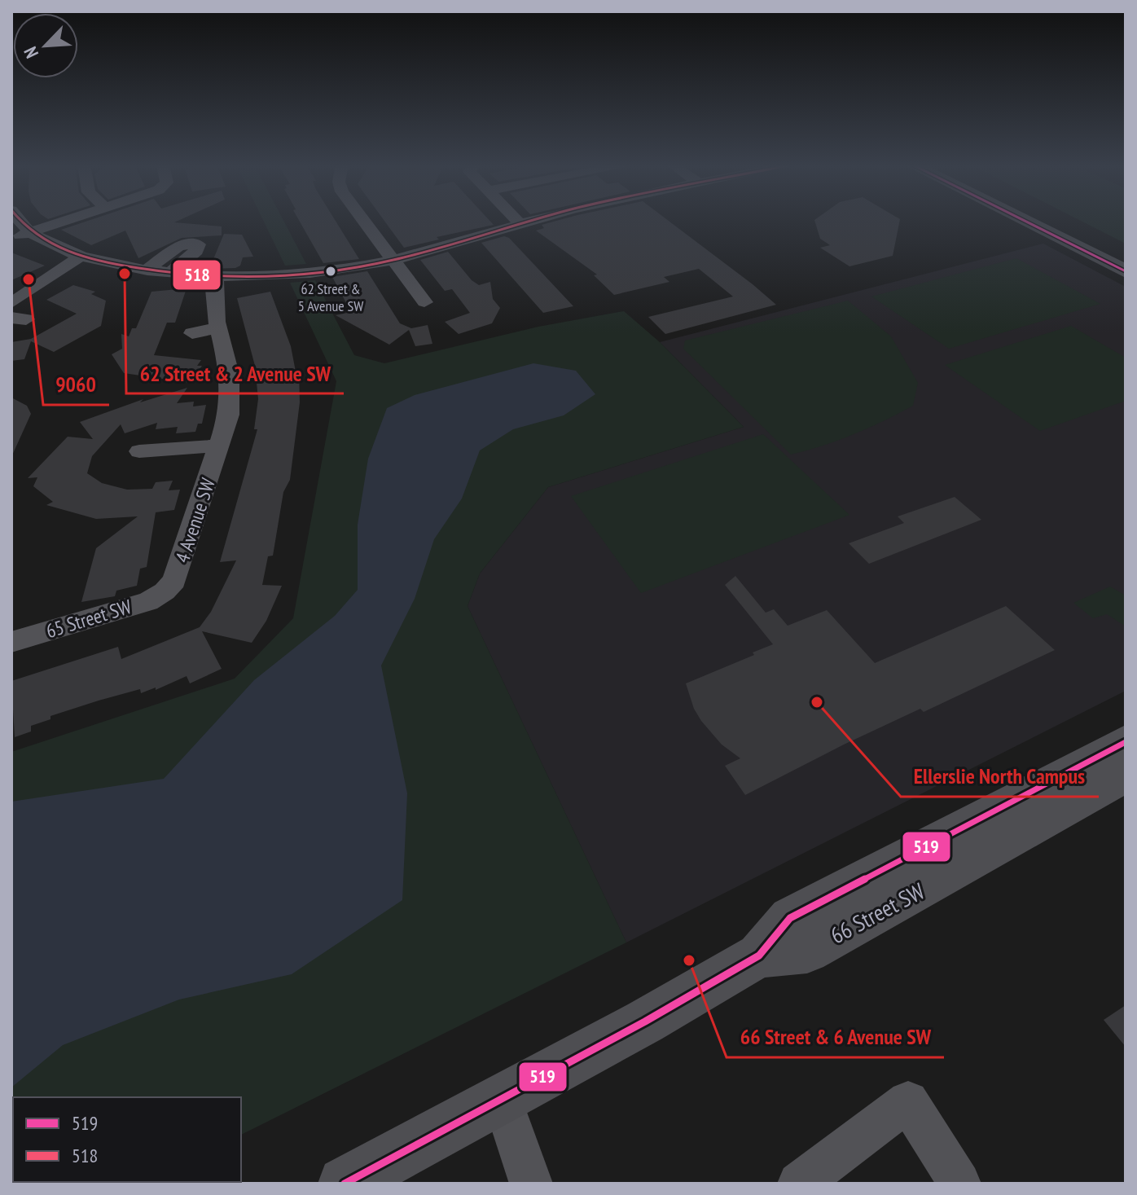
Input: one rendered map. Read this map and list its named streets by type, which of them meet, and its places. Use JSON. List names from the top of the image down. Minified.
{"streets":{"main road":["66 Street SW"],"street":["4 Avenue SW","65 Street SW"]},"crossings":[["4 Avenue SW","65 Street SW"]],"places":["62 Street & 5 Avenue SW","62 Street & 2 Avenue SW","9060","Ellerslie North Campus","66 Street & 6 Avenue SW"],"lines":["transit line 519","transit line 518"],"legend":["519","518"],"north":"bottom left"}
